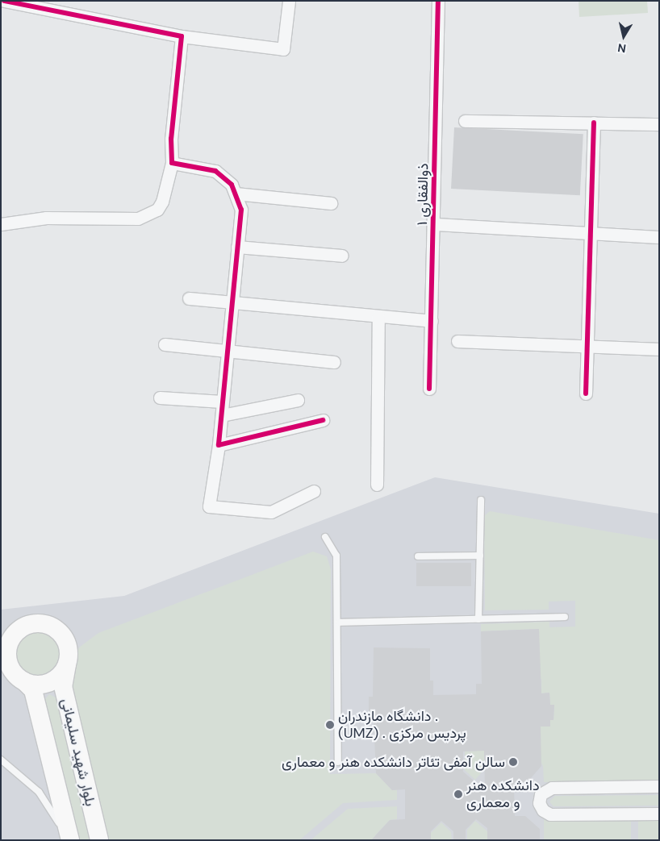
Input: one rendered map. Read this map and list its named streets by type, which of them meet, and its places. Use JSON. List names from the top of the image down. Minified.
{"streets":{"main road":["بلوار شهید سلیمانی"],"street":["ذوالفقاری ۱"]},"places":["دانشگاه مازندران . (UMZ) . پردیس مرکزی","سالن آمفی تئاتر دانشکده هنر و معماری","دانشکده هنر و معماری"],"north":"bottom"}
